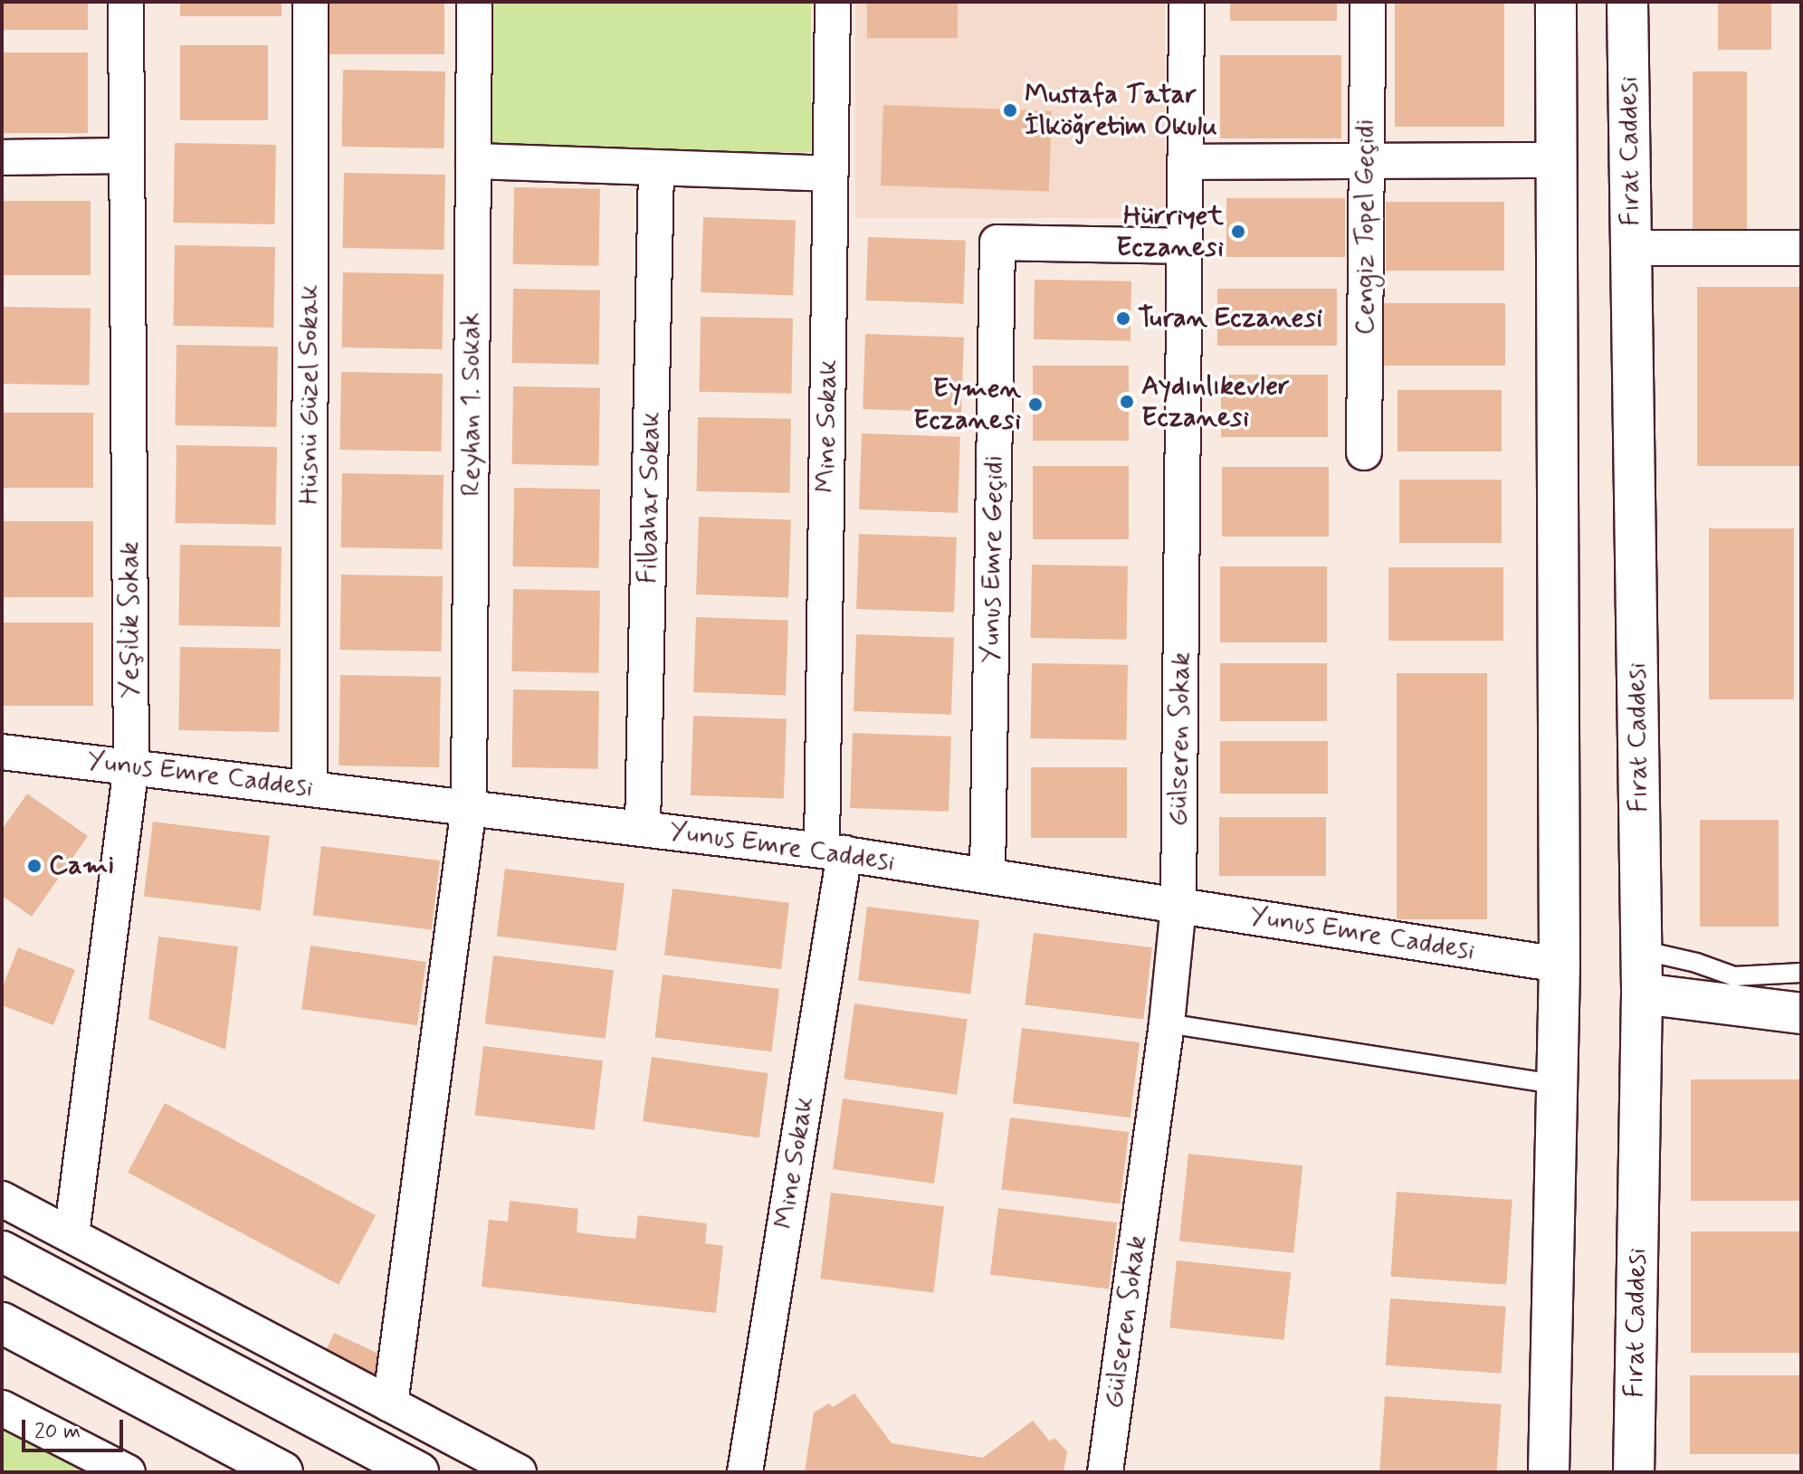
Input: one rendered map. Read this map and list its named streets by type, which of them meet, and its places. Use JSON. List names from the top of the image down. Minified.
{"streets":{"main road":["Fırat Caddesi"],"street":["Cengiz Topel Geçidi","Hüsnü Güzel Sokak","Reyhan 1. Sokak","Mine Sokak","Filbahar Sokak","Yunus Emre Geçidi","Yeşilik Sokak","Gülseren Sokak","Yunus Emre Caddesi"]},"crossings":[["Hüsnü Güzel Sokak","Yunus Emre Caddesi"],["Reyhan 1. Sokak","Yunus Emre Caddesi"],["Mine Sokak","Yunus Emre Caddesi"],["Filbahar Sokak","Yunus Emre Caddesi"],["Yunus Emre Geçidi","Gülseren Sokak"],["Yunus Emre Geçidi","Yunus Emre Caddesi"],["Yeşilik Sokak","Yunus Emre Caddesi"],["Gülseren Sokak","Yunus Emre Caddesi"]],"places":["Mustafa Tatar İlköğretim Okulu","Hürriyet Eczanesi","Turan Eczanesi","Aydınlıkevler Eczanesi","Eymen Eczanesi","Cami"],"scale_bar":"20 m"}
